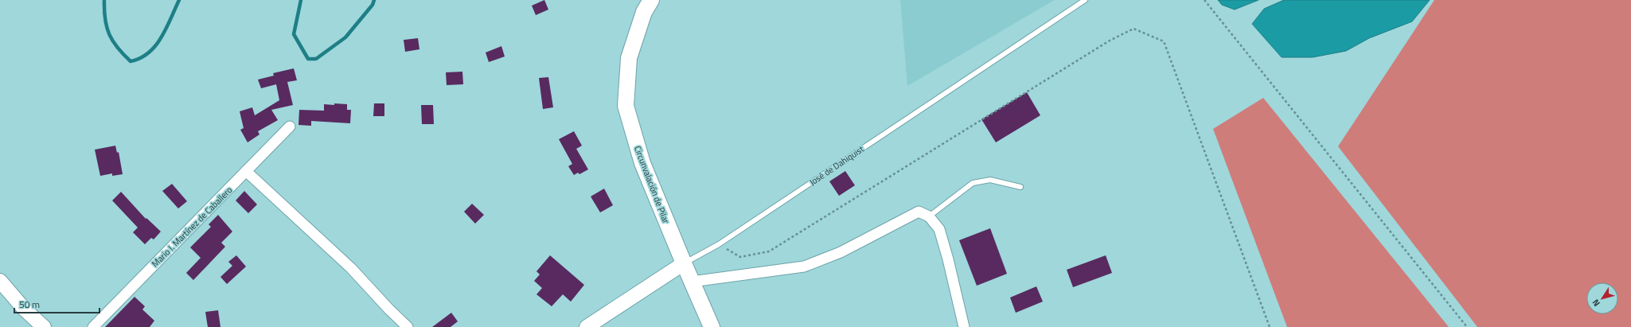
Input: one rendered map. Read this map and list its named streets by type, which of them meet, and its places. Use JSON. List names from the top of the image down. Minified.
{"streets":{"main road":["José de Dahiquist","Circunvalación de Pilar"],"street":["Mario I. Martínez de Caballero"]},"crossings":[["José de Dahiquist","Circunvalación de Pilar"]],"scale_bar":"50 m","north":"bottom left"}
